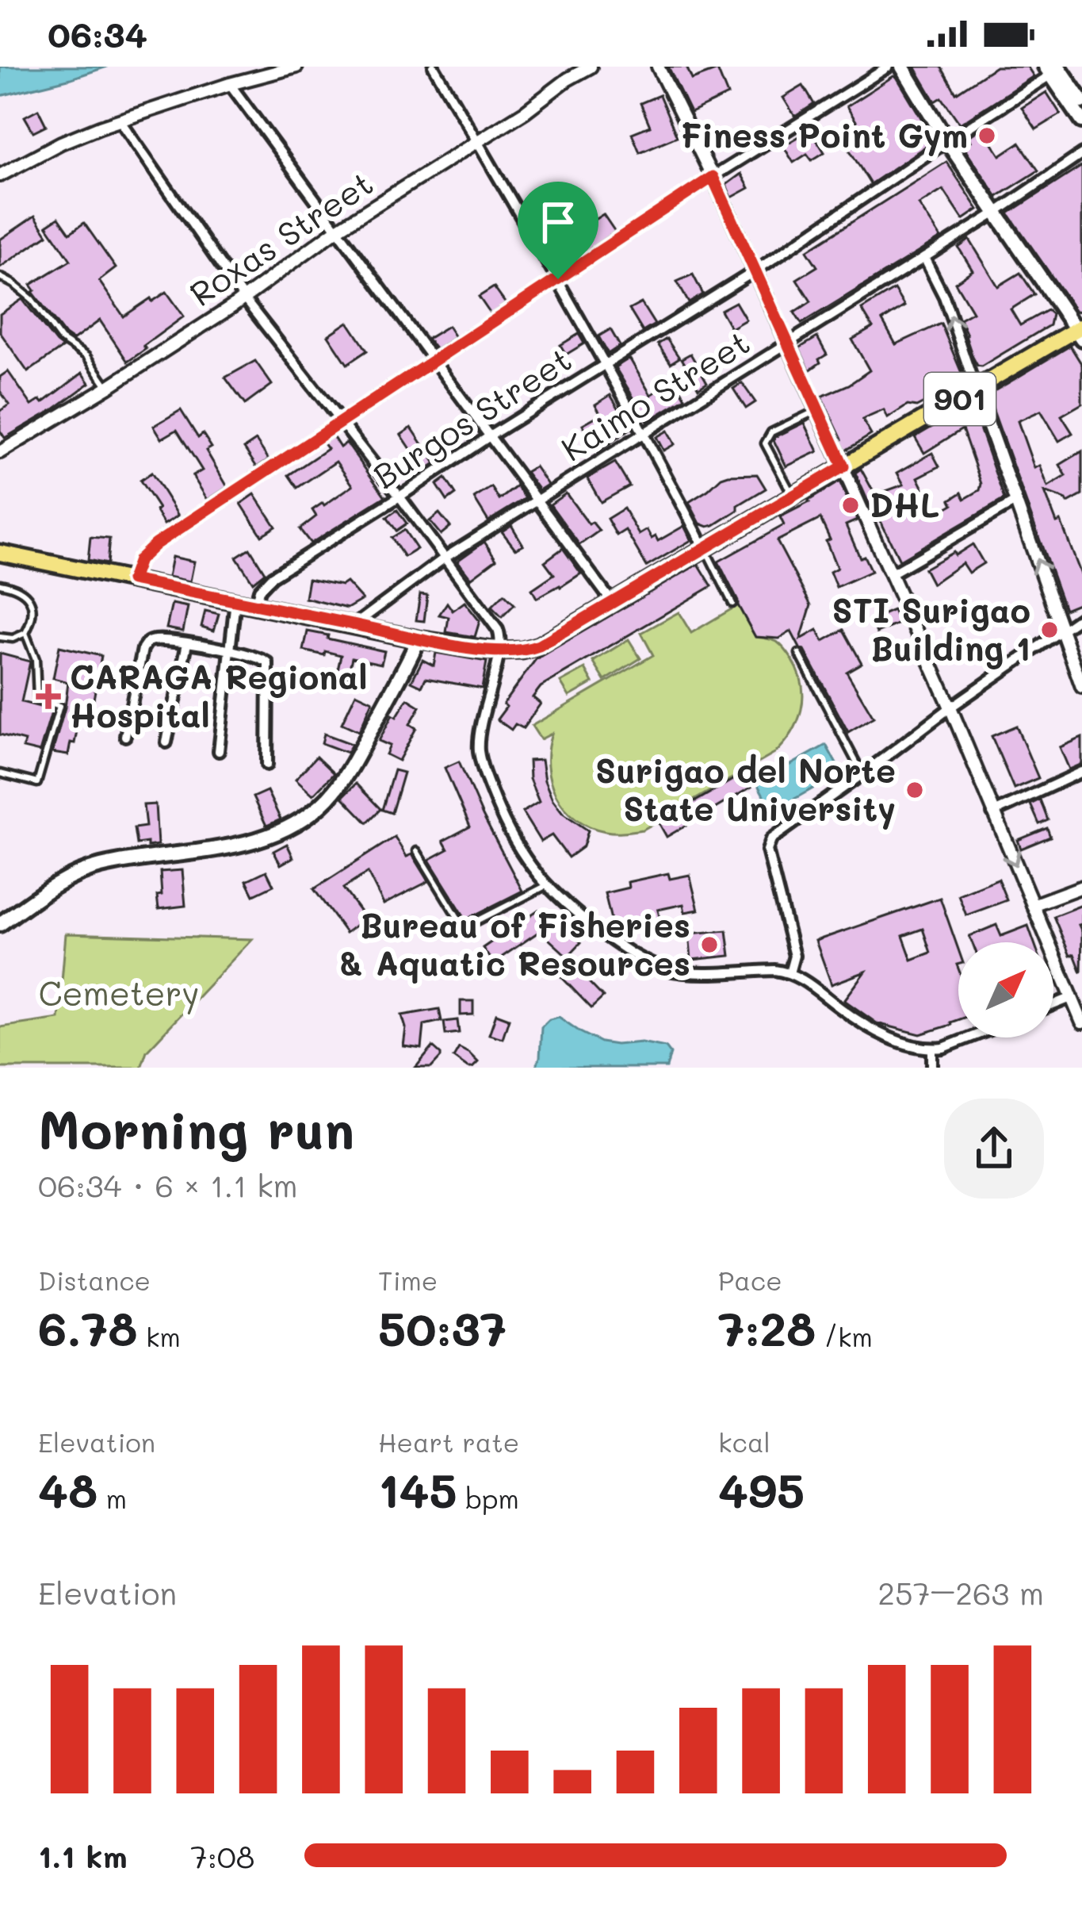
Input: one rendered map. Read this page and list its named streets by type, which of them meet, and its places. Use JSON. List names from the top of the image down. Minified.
{"streets":{"main road":["901"],"street":["Roxas Street","Kaimo Street","Burgos Street"]},"crossings":[["Kaimo Street","901"],["901","Burgos Street"]],"parks":["Cemetery"],"places":{"other":["Finess Point Gym","DHL","STI Surigao Building 1","Surigao del Norte State University","Bureau of Fisheries & Aquatic Resources"],"health":["CARAGA Regional Hospital"]},"north":"top right","page":{"status":"06:34","heading":["Morning run","06:34 · 6 × 1.1 km"],"stats":[["Distance","6.78 km"],["Time","50:37"],["Pace","7:28 /km"],["Elevation","48 m"],["Heart rate","145 bpm"],["kcal","495"]],"chart":["Elevation","257–263 m"],"list":[{"name":"1.1 km","note":"7:08"}]}}
